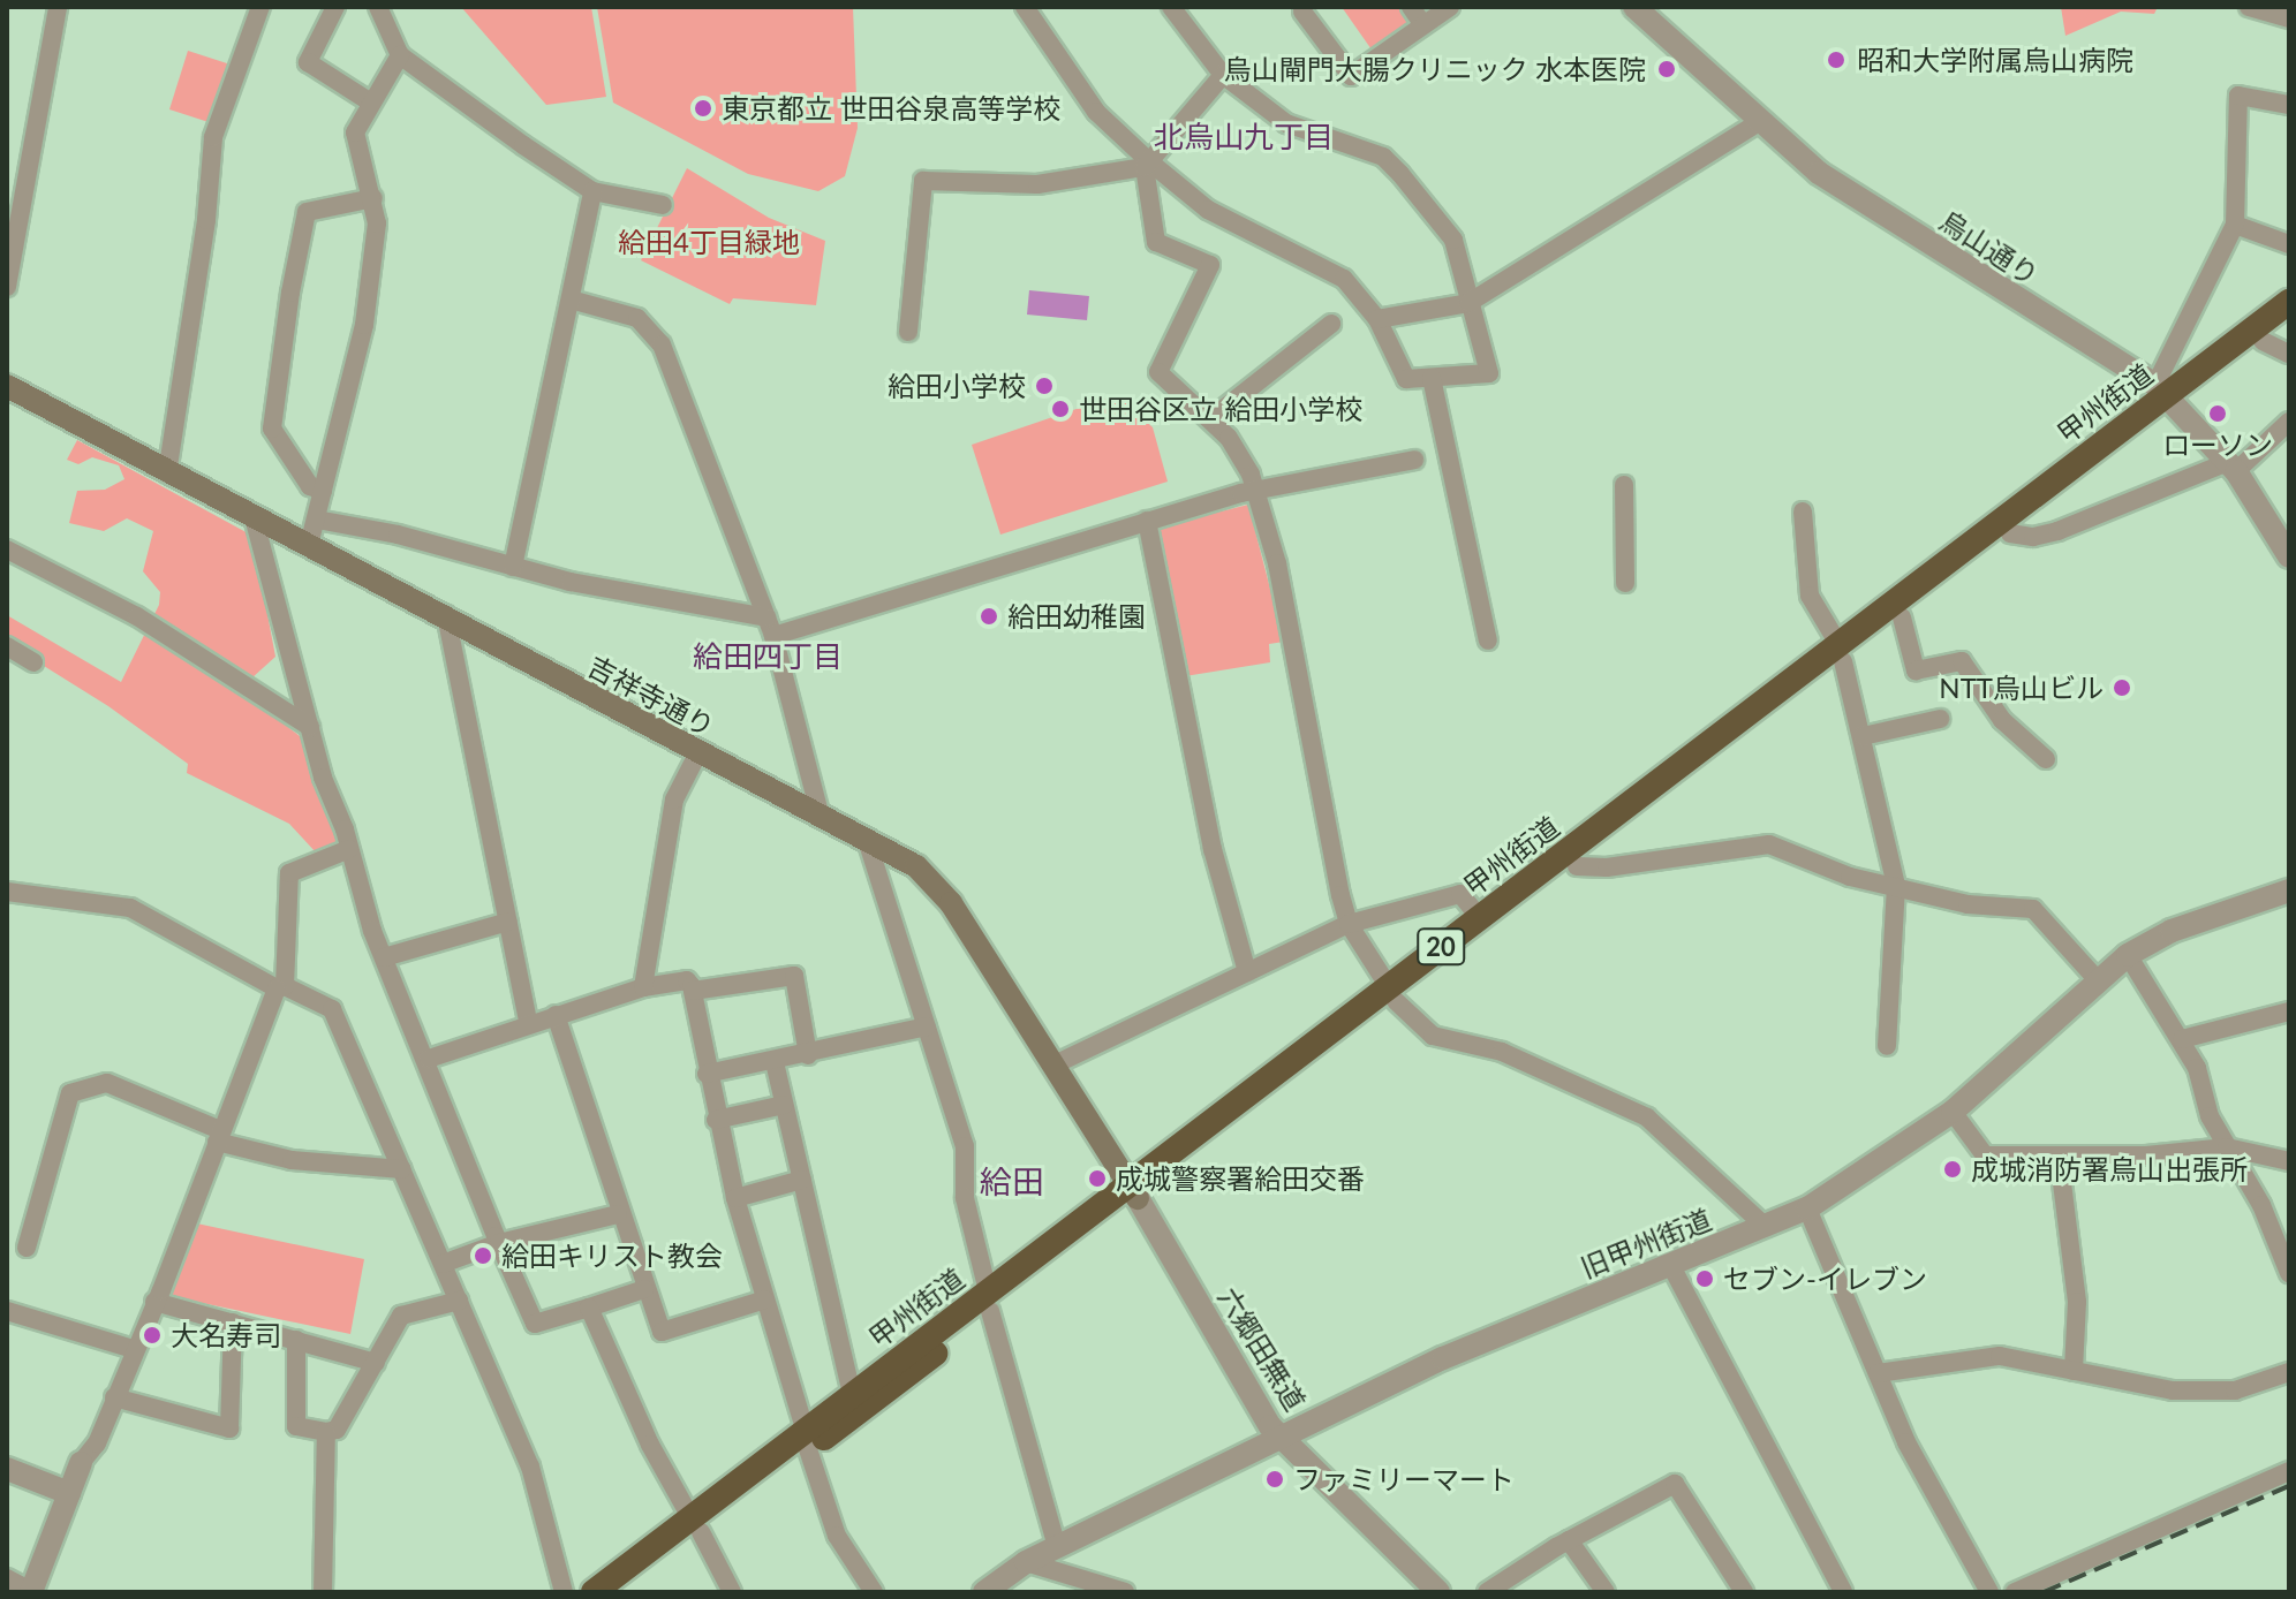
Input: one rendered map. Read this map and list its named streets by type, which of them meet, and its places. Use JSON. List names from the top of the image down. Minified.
{"streets":{"highway":["甲州街道","20"],"main road":["吉祥寺通り"],"street":["烏山通り","旧甲州街道","六郷田無道"]},"crossings":[["烏山通り","甲州街道"],["甲州街道","吉祥寺通り"],["甲州街道","六郷田無道"],["吉祥寺通り","六郷田無道"],["旧甲州街道","六郷田無道"]],"districts":["北烏山九丁目","給田四丁目","給田"],"parks":["給田4丁目緑地"],"places":["昭和大学附属烏山病院","烏山閘門大腸クリニック 水本医院","東京都立 世田谷泉高等学校","給田小学校","世田谷区立 給田小学校","ローソン","給田幼稚園","NTT烏山ビル","成城消防署烏山出張所","成城警察署給田交番","給田キリスト教会","セブン-イレブン","大名寿司","ファミリーマート"]}
